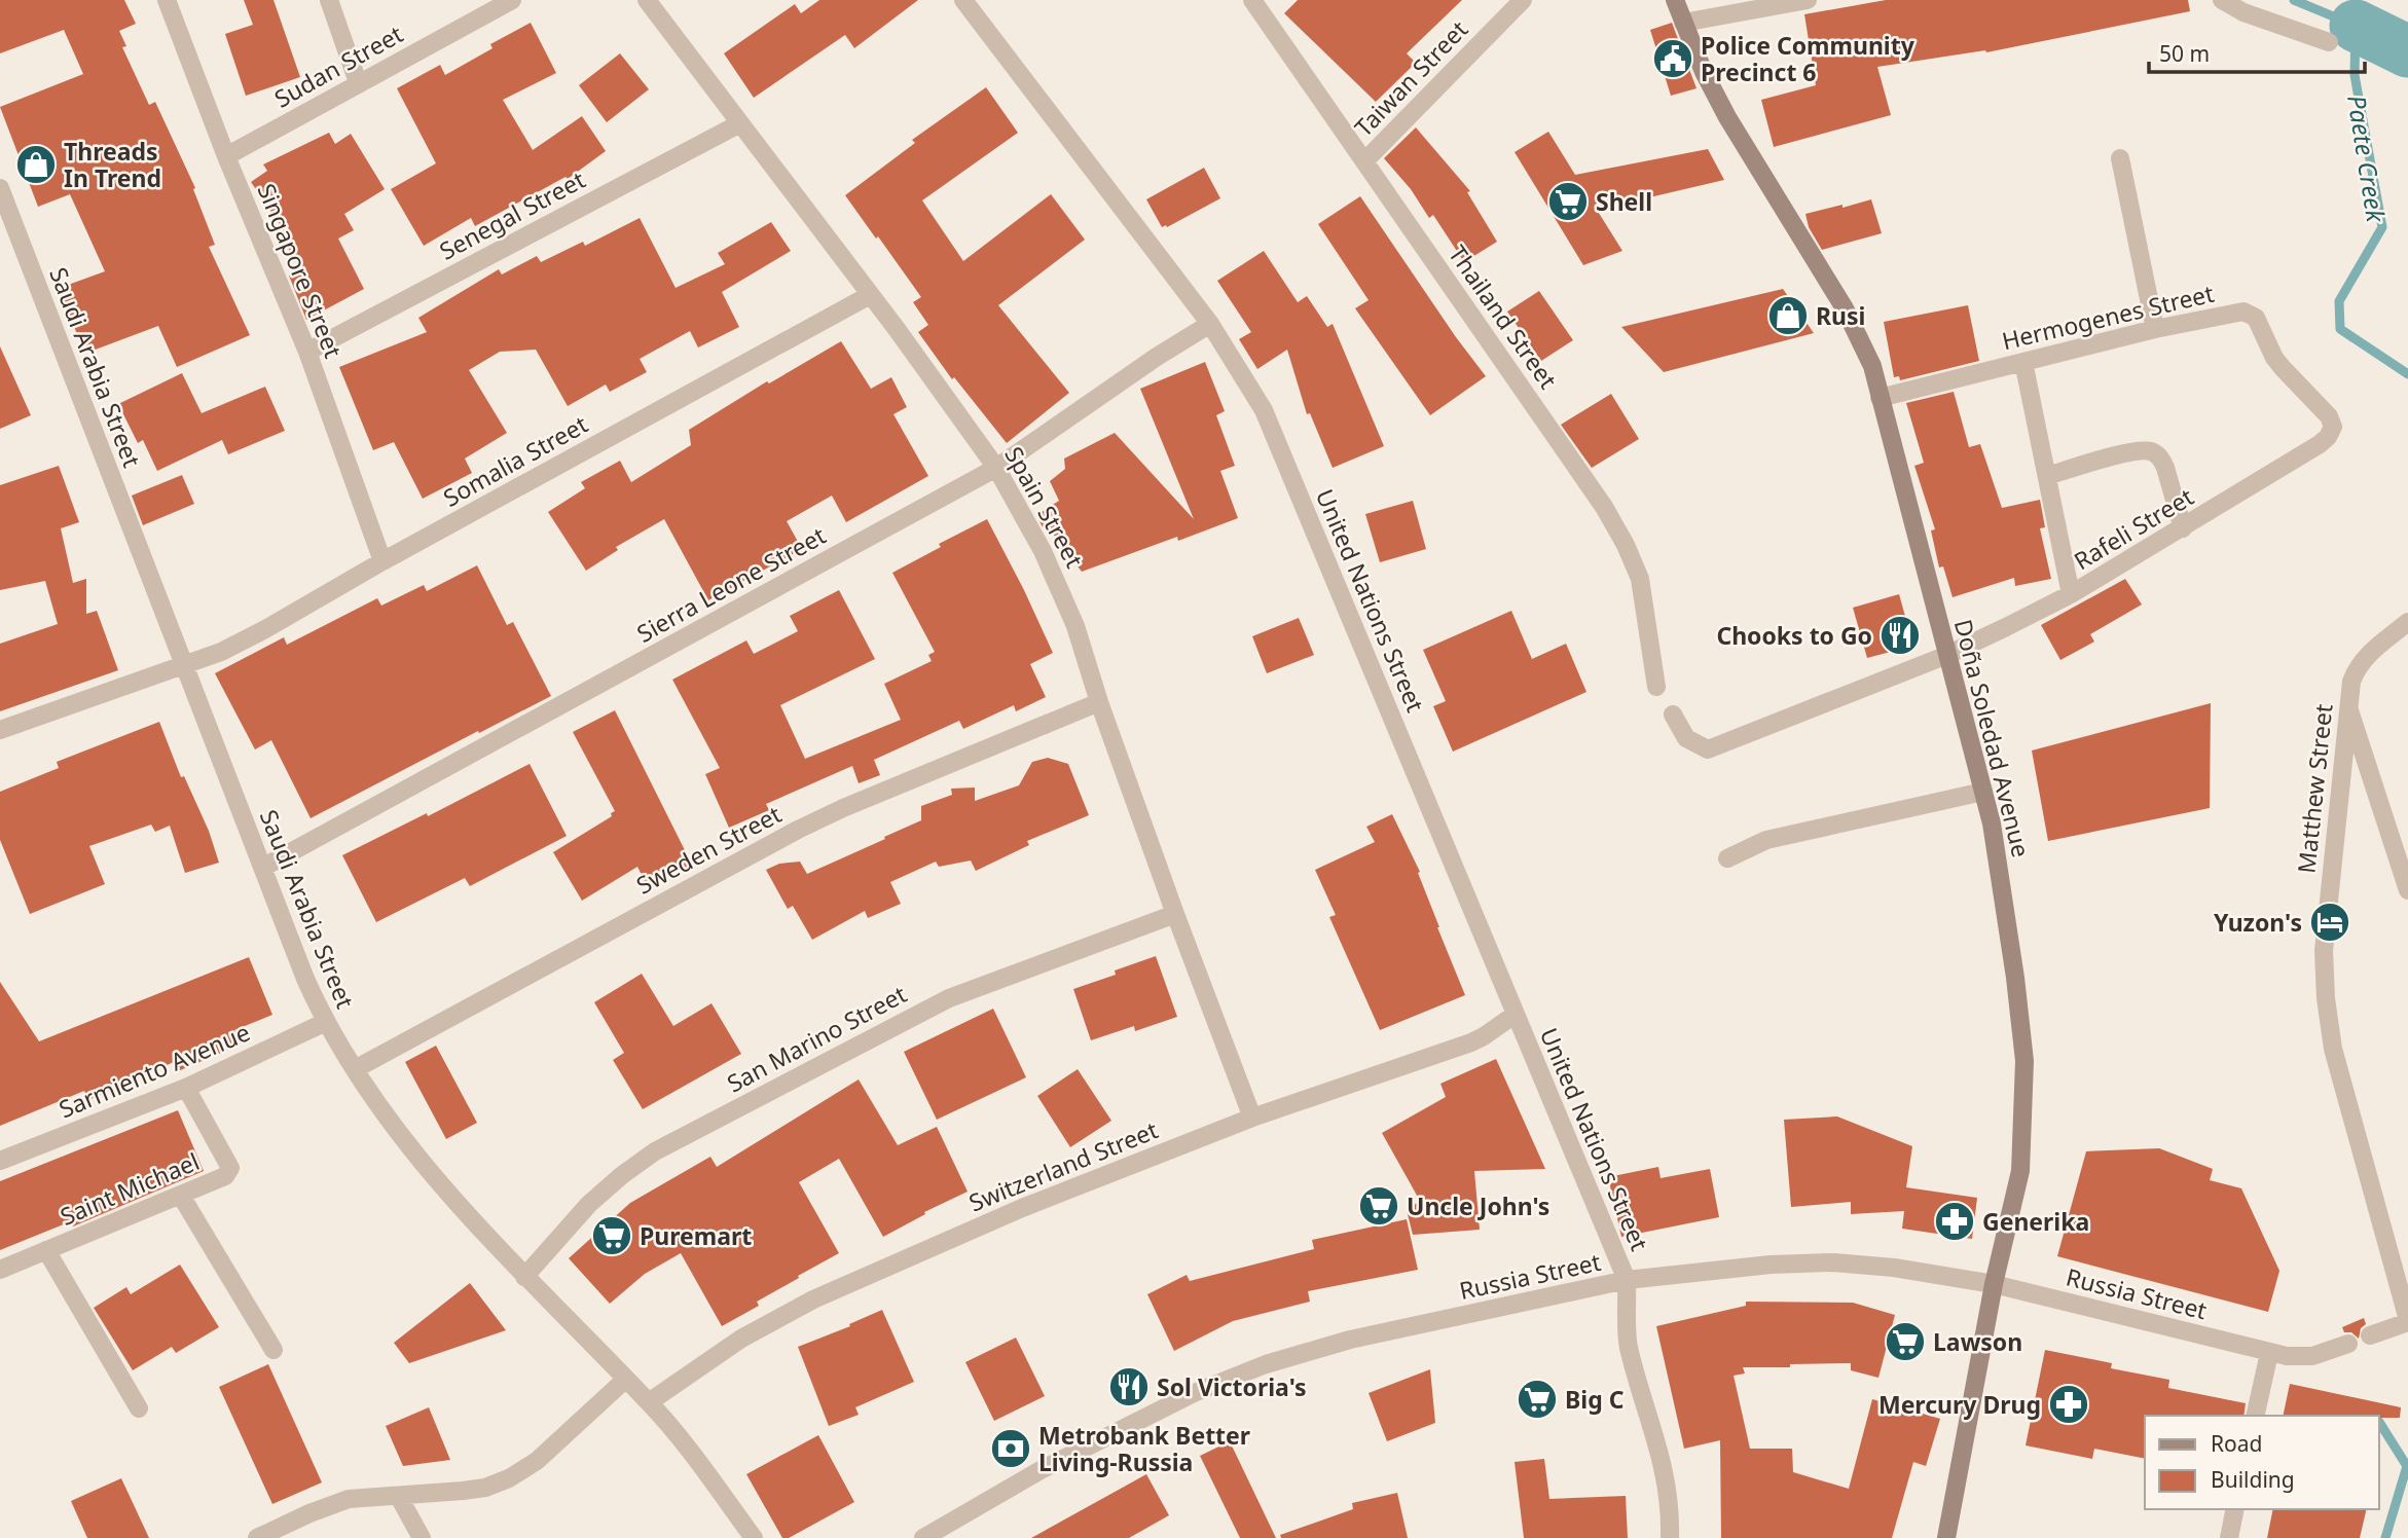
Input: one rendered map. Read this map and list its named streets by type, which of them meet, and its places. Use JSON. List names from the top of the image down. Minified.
{"streets":{"main road":["Doña Soledad Avenue"],"street":["Sudan Street","Taiwan Street","Senegal Street","Singapore Street","Thailand Street","Hermogenes Street","Saudi Arabia Street","Somalia Street","Spain Street","Rafeli Street","Sierra Leone Street","United Nations Street","Matthew Street","Sweden Street","San Marino Street","Sarmiento Avenue","Switzerland Street","Saint Michael","Russia Street"]},"crossings":[["Sudan Street","Singapore Street"],["Taiwan Street","Thailand Street"],["Senegal Street","Singapore Street"],["Senegal Street","Spain Street"],["Singapore Street","Somalia Street"],["Hermogenes Street","Rafeli Street"],["Hermogenes Street","Doña Soledad Avenue"],["Saudi Arabia Street","Somalia Street"],["Saudi Arabia Street","Sierra Leone Street"],["Saudi Arabia Street","Sweden Street"],["Saudi Arabia Street","San Marino Street"],["Saudi Arabia Street","Sarmiento Avenue"],["Saudi Arabia Street","Switzerland Street"],["Somalia Street","Spain Street"],["Spain Street","Sierra Leone Street"],["Spain Street","Sweden Street"],["Spain Street","San Marino Street"],["Spain Street","Switzerland Street"],["Rafeli Street","Doña Soledad Avenue"],["Sierra Leone Street","United Nations Street"],["United Nations Street","Switzerland Street"],["United Nations Street","Russia Street"],["Doña Soledad Avenue","Russia Street"],["Sarmiento Avenue","Saint Michael"]],"water":["Paete Creek"],"places":{"public building":["Police Community Precinct 6"],"shop":["Threads In Trend","Rusi"],"supermarket":["Shell","Uncle John's","Puremart","Lawson","Big C"],"restaurant":["Chooks to Go","Sol Victoria's"],"hotel":["Yuzon's"],"pharmacy":["Generika","Mercury Drug"],"bank":["Metrobank Better Living-Russia"]},"legend":["Road","Building"],"scale_bar":"50 m"}
